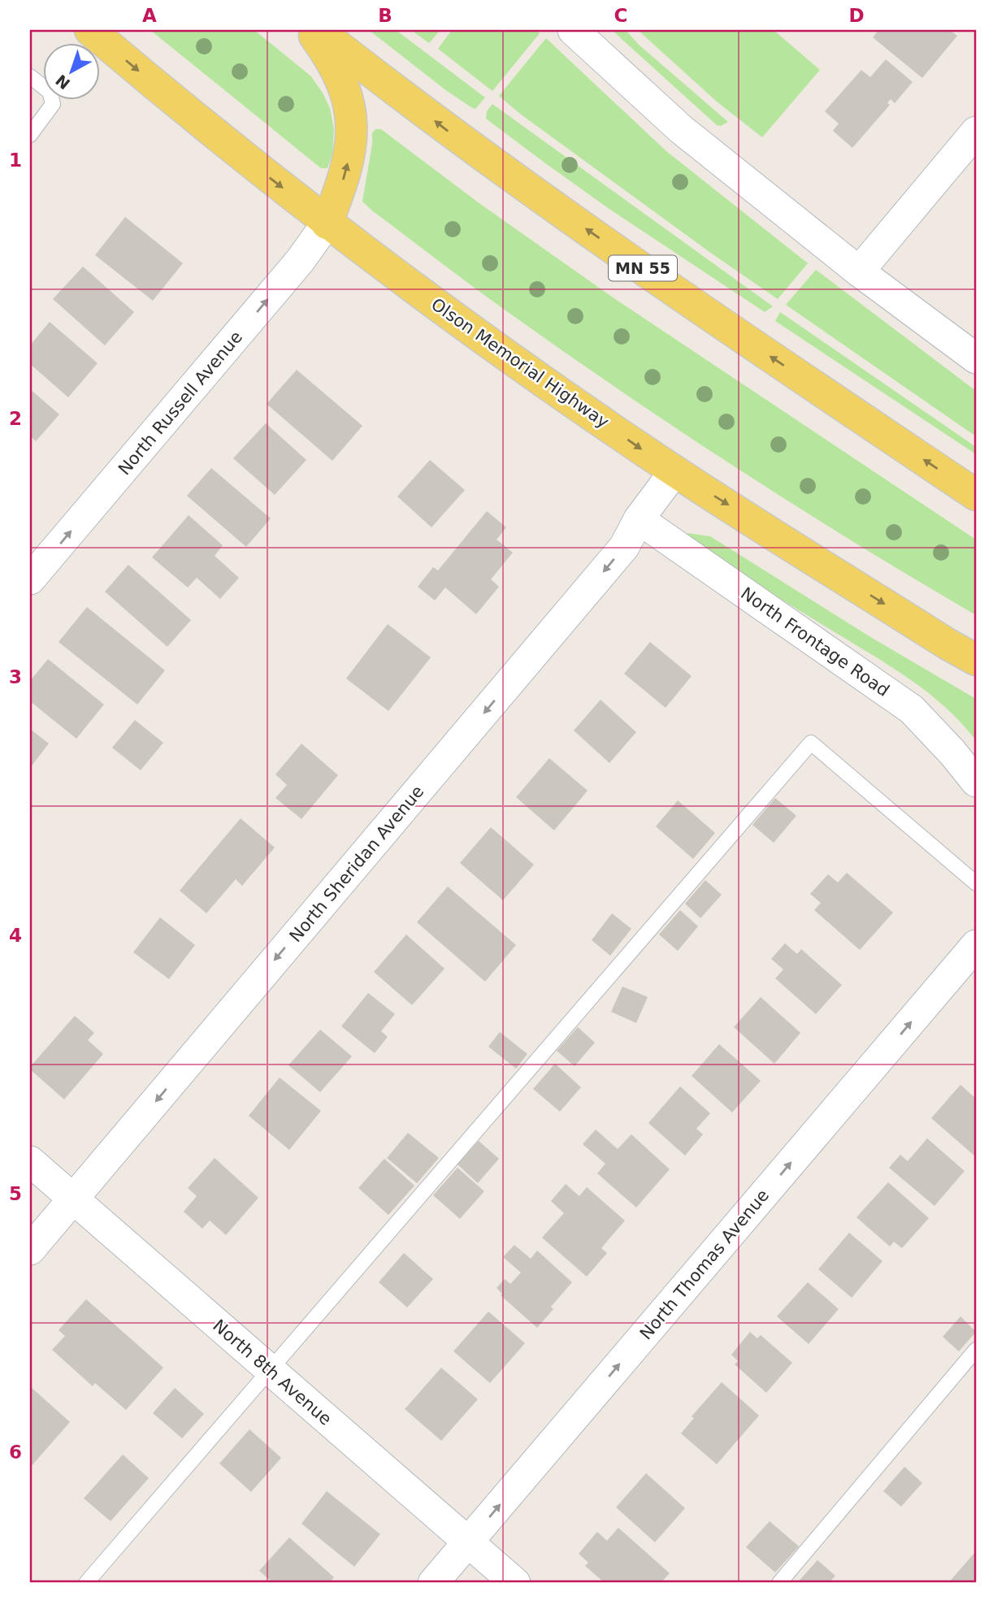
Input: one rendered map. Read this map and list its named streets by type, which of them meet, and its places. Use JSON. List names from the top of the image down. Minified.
{"streets":{"main road":["MN 55","Olson Memorial Highway"],"street":["North Russell Avenue","North Frontage Road","North Sheridan Avenue","North Thomas Avenue","North 8th Avenue"]},"crossings":[["Olson Memorial Highway","North Russell Avenue"],["Olson Memorial Highway","North Sheridan Avenue"],["North Frontage Road","North Sheridan Avenue"],["North Sheridan Avenue","North 8th Avenue"],["North Thomas Avenue","North 8th Avenue"]],"one_way":["North Russell Avenue","North Sheridan Avenue","North Thomas Avenue"],"north":"bottom left","grid":{"columns":["A","B","C","D"],"rows":["1","2","3","4","5","6"]}}
